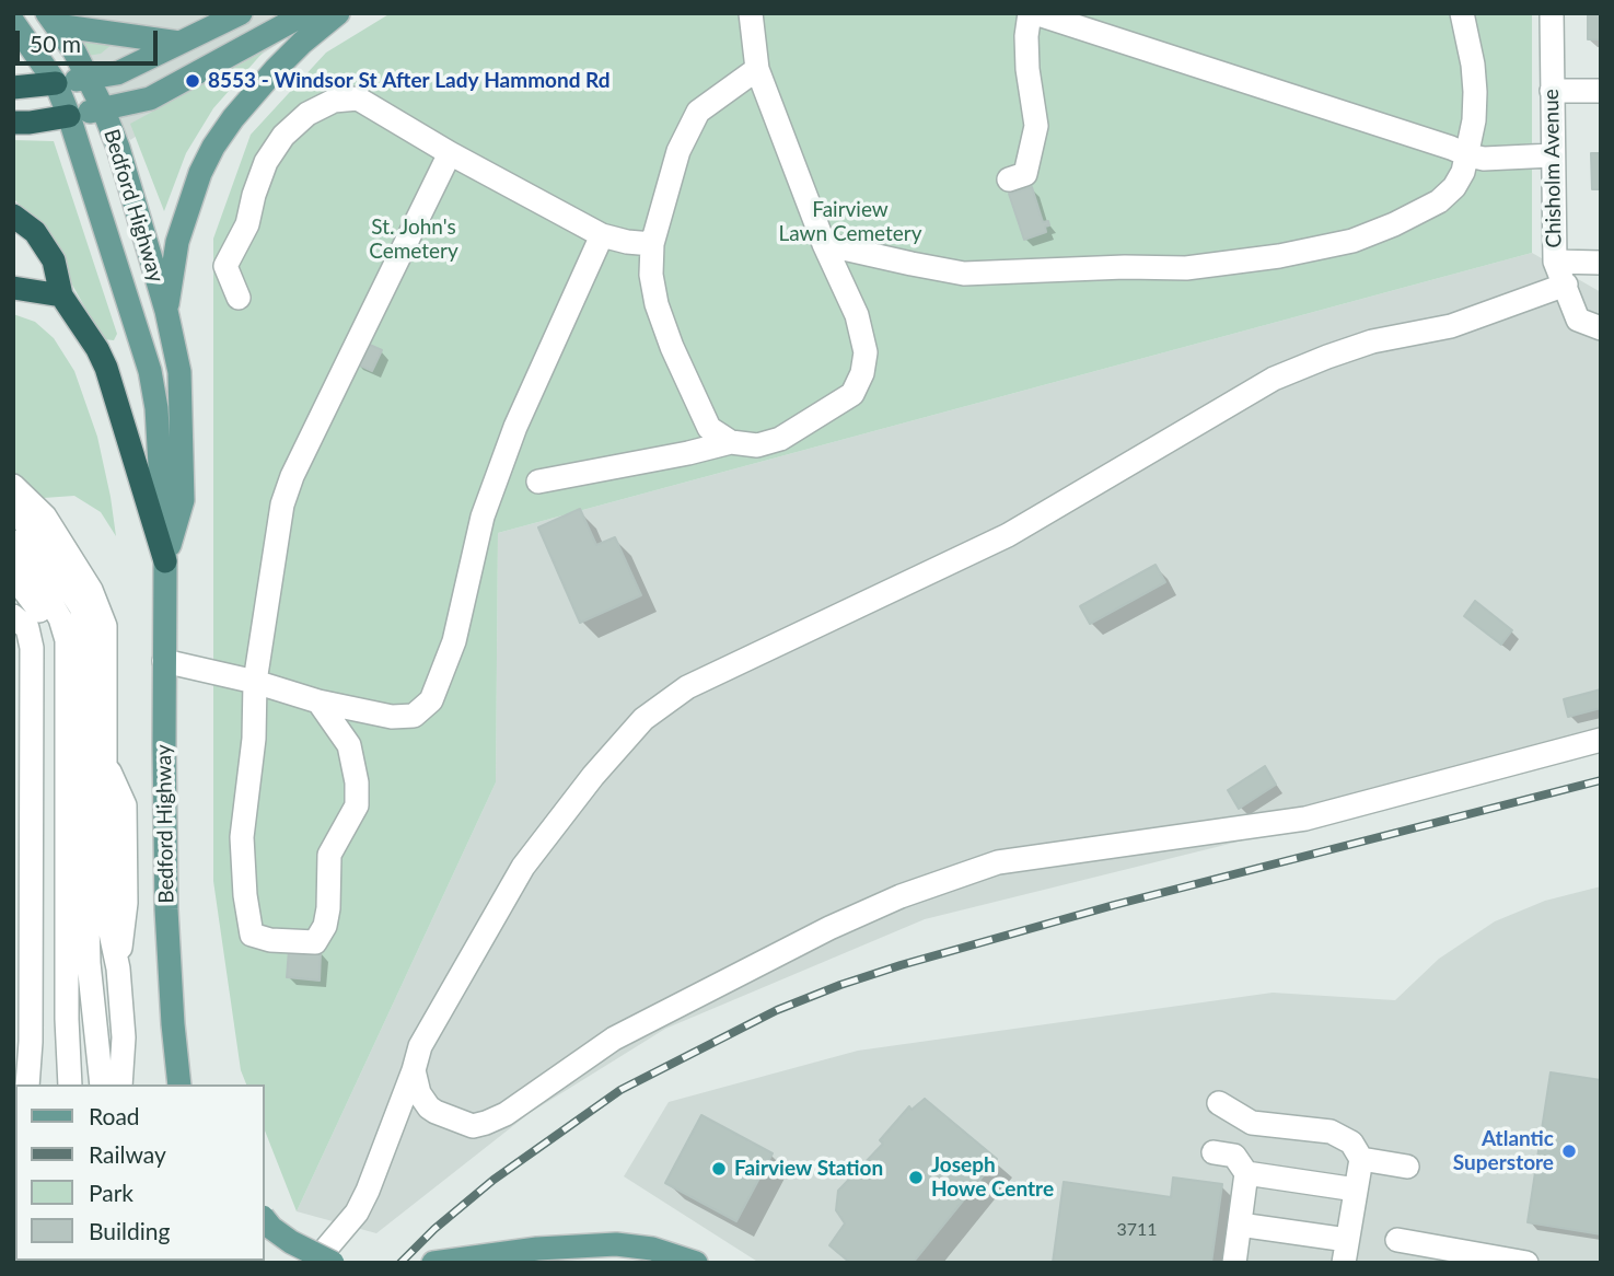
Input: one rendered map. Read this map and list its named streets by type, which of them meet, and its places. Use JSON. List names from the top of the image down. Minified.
{"streets":{"main road":["Bedford Highway"],"street":["Chisholm Avenue"]},"parks":["Fairview Lawn Cemetery","St. John's Cemetery"],"places":["8553 - Windsor St After Lady Hammond Rd","Atlantic Superstore","Fairview Station","Joseph Howe Centre"],"house_numbers":["3711"],"legend":["Road","Railway","Park","Building"],"scale_bar":"50 m"}
